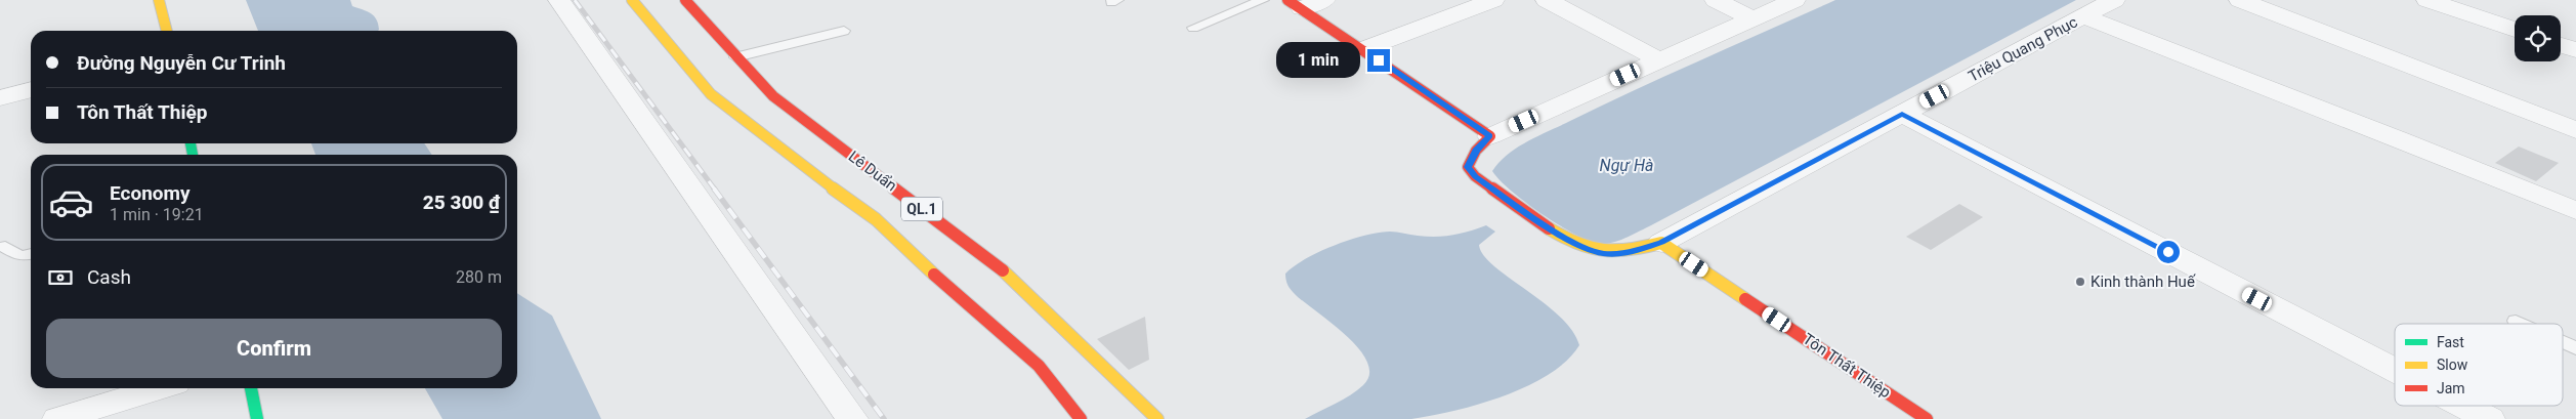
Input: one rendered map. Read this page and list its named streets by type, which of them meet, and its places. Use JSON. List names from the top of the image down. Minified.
{"streets":{"main road":["Lê Duẩn","QL.1","Tôn Thất Thiệp"],"street":["Triệu Quang Phục"]},"crossings":[["Triệu Quang Phục","Tôn Thất Thiệp"]],"water":["Ngự Hà"],"places":["Kinh thành Huế"],"legend":["Fast","Slow","Jam"],"page":{"banner":["Đường Nguyễn Cư Trinh","Tôn Thất Thiệp"],"bubble":"1 min","list":[{"name":"Economy","note":"1 min · 19:21","value":"25 300 ₫"}],"pay":["Cash","280 m"],"buttons":"Confirm"}}
